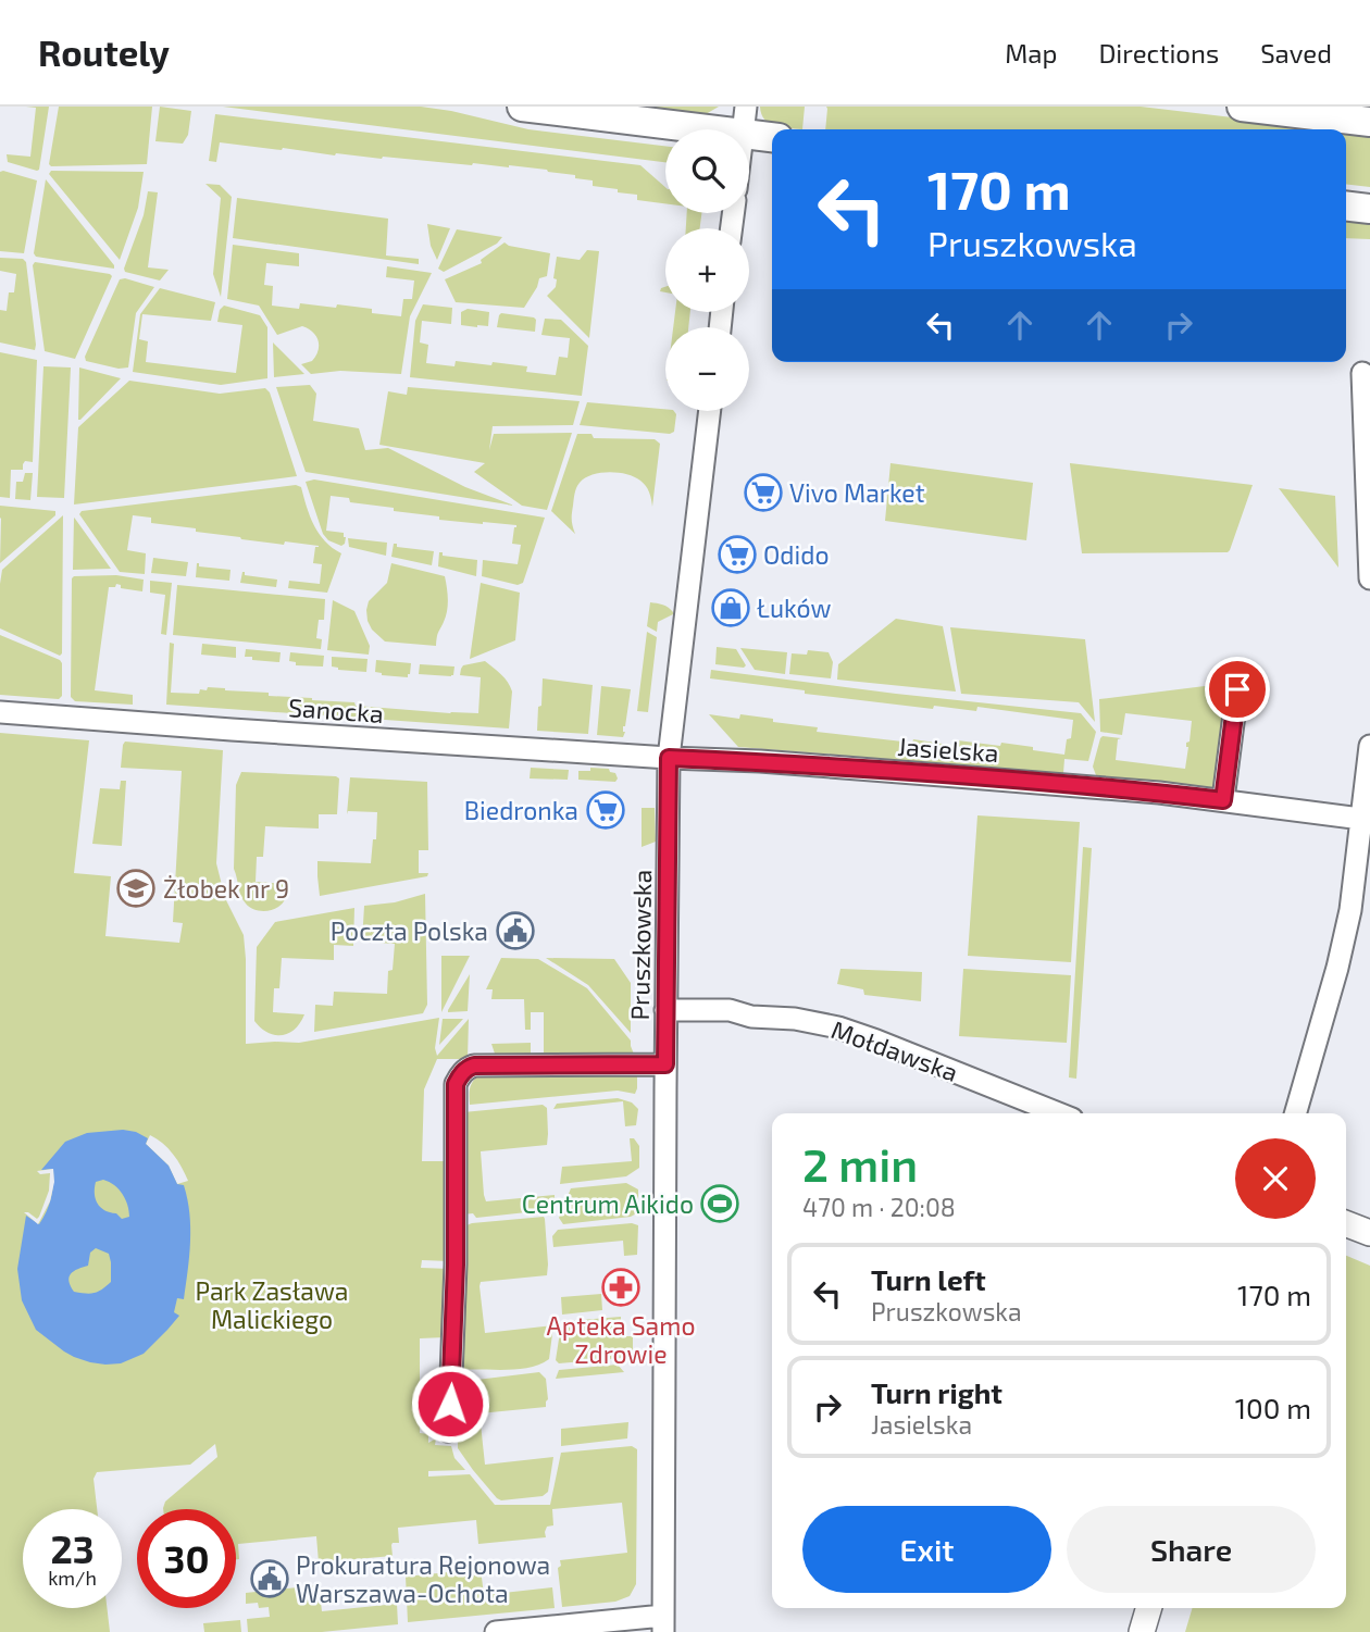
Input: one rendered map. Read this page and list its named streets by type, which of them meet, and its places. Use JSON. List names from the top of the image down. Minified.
{"streets":{"street":["Sanocka","Jasielska","Pruszkowska","Mołdawska"]},"crossings":[["Sanocka","Jasielska"],["Sanocka","Pruszkowska"],["Jasielska","Pruszkowska"],["Pruszkowska","Mołdawska"]],"parks":["Park Zasława Malickiego"],"places":{"supermarket":["Vivo Market","Odido","Biedronka"],"shop":["Łuków"],"school or university":["Żłobek nr 9"],"public building":["Poczta Polska","Prokuratura Rejonowa Warszawa-Ochota"],"sports":["Centrum Aikido"],"pharmacy":["Apteka Samo Zdrowie"]},"page":{"header":"Routely","nav":["Map","Directions","Saved"],"map_buttons":["+","−"],"turn":["170 m","Pruszkowska"],"heading":["2 min","470 m · 20:08"],"list":[{"name":"Turn left","note":"Pruszkowska","value":"170 m"},{"name":"Turn right","note":"Jasielska","value":"100 m"}],"buttons":["Exit","Share"],"speed":"23 km/h","limit":"30"}}
